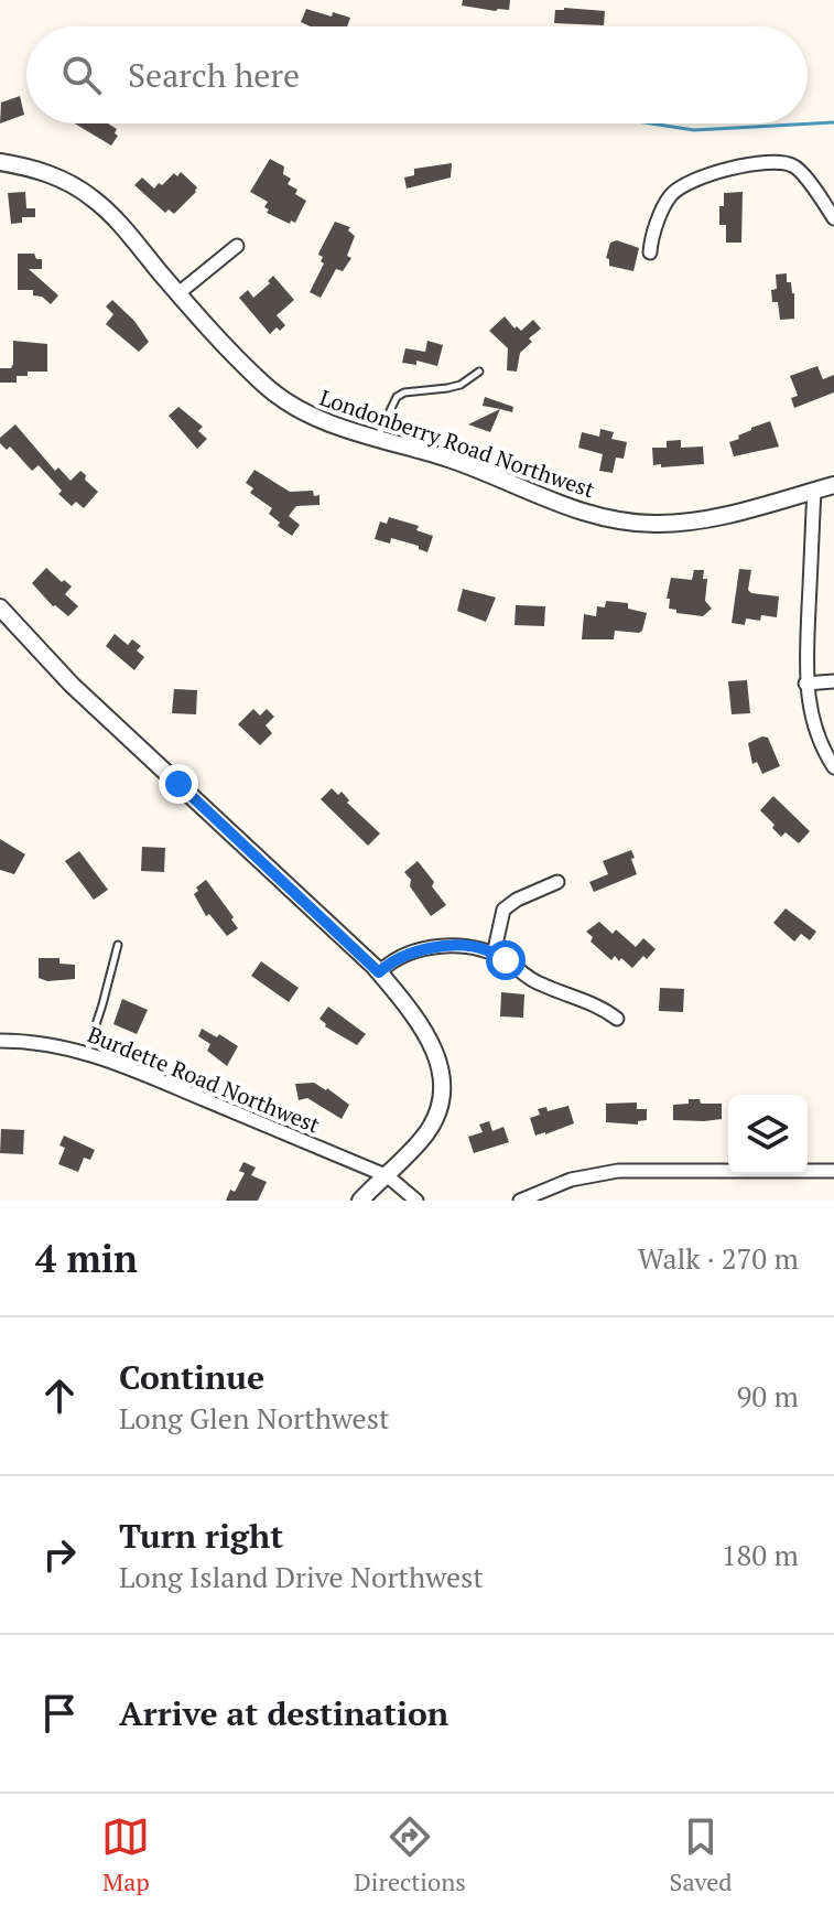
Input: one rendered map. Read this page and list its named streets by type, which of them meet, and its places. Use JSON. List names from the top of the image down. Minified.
{"streets":{"street":["Londonberry Road Northwest","Burdette Road Northwest"]},"page":{"search":"Search here","heading":["4 min","Walk · 270 m"],"list":[["Continue","Long Glen Northwest","90 m"],["Turn right","Long Island Drive Northwest","180 m"],"Arrive at destination"],"nav":["Map","Directions","Saved"]}}
